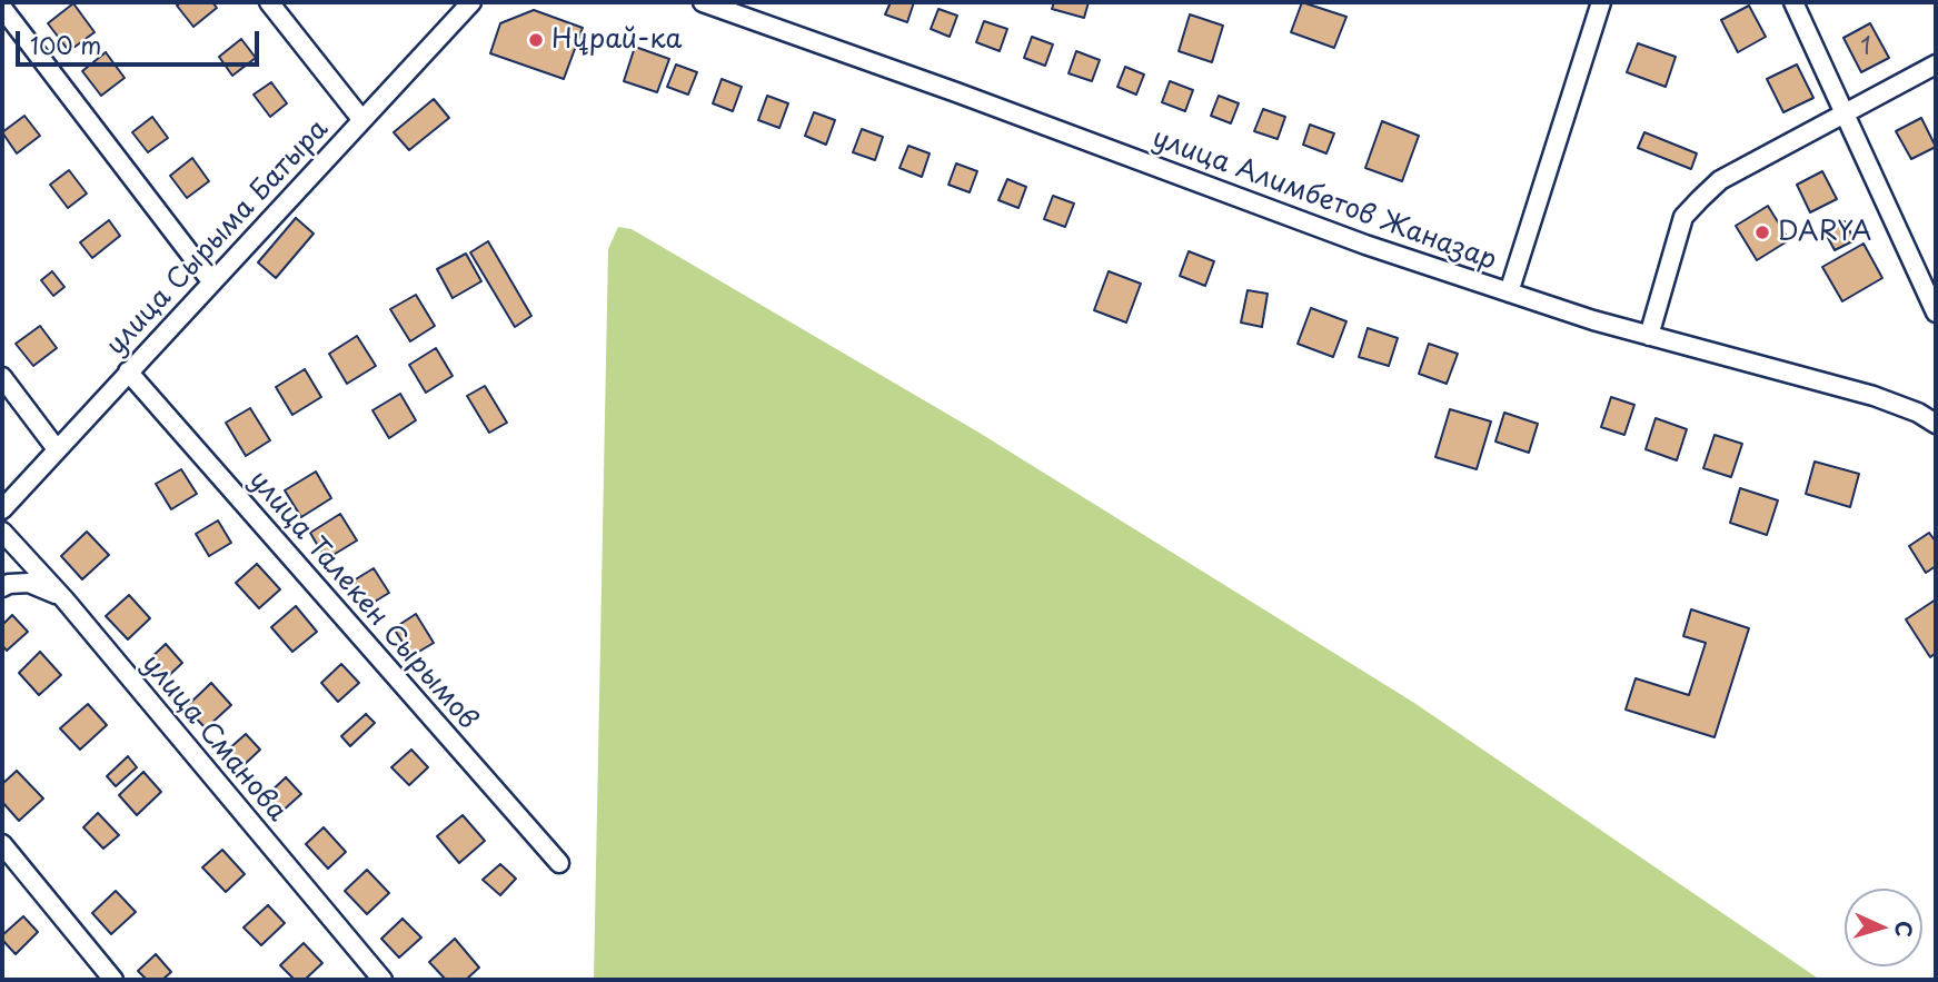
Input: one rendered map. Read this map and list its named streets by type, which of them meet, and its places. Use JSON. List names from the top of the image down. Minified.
{"streets":{"street":["улица Алимбетов Жаназар","улица Сырыма Батыра","улица Талекен Сырымов","улица Сманова"]},"crossings":[["улица Сырыма Батыра","улица Талекен Сырымов"]],"places":["Нұрай-ка","DARYA"],"house_numbers":["1"],"scale_bar":"100 m","north":"right"}
